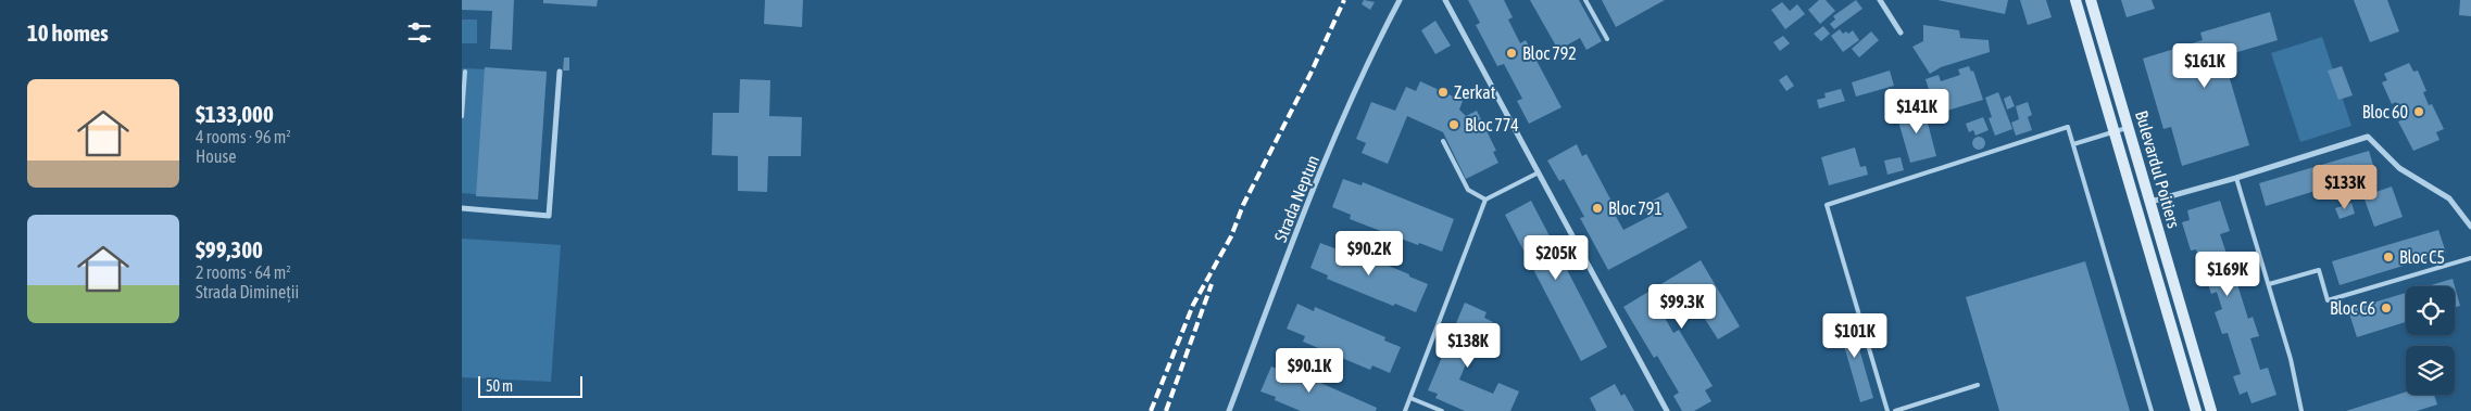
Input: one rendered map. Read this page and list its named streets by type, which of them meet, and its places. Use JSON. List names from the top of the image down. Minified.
{"streets":{"main road":["Bulevardul Poitiers"],"street":["Strada Neptun"]},"places":["Bloc 792","Zerkat","Bloc 60","Bloc 774","Bloc 791","Bloc C5","Bloc C6"],"scale_bar":"50 m","page":{"heading":"10 homes","price":["$161K","$141K","$133K","$90.2K","$205K","$169K","$99.3K","$101K","$138K","$90.1K"],"list":[{"name":"$133,000","note":"4 rooms · 96 m² · House"},{"name":"$99,300","note":"2 rooms · 64 m² · Strada Dimineții"}],"scale":"50 m"}}
